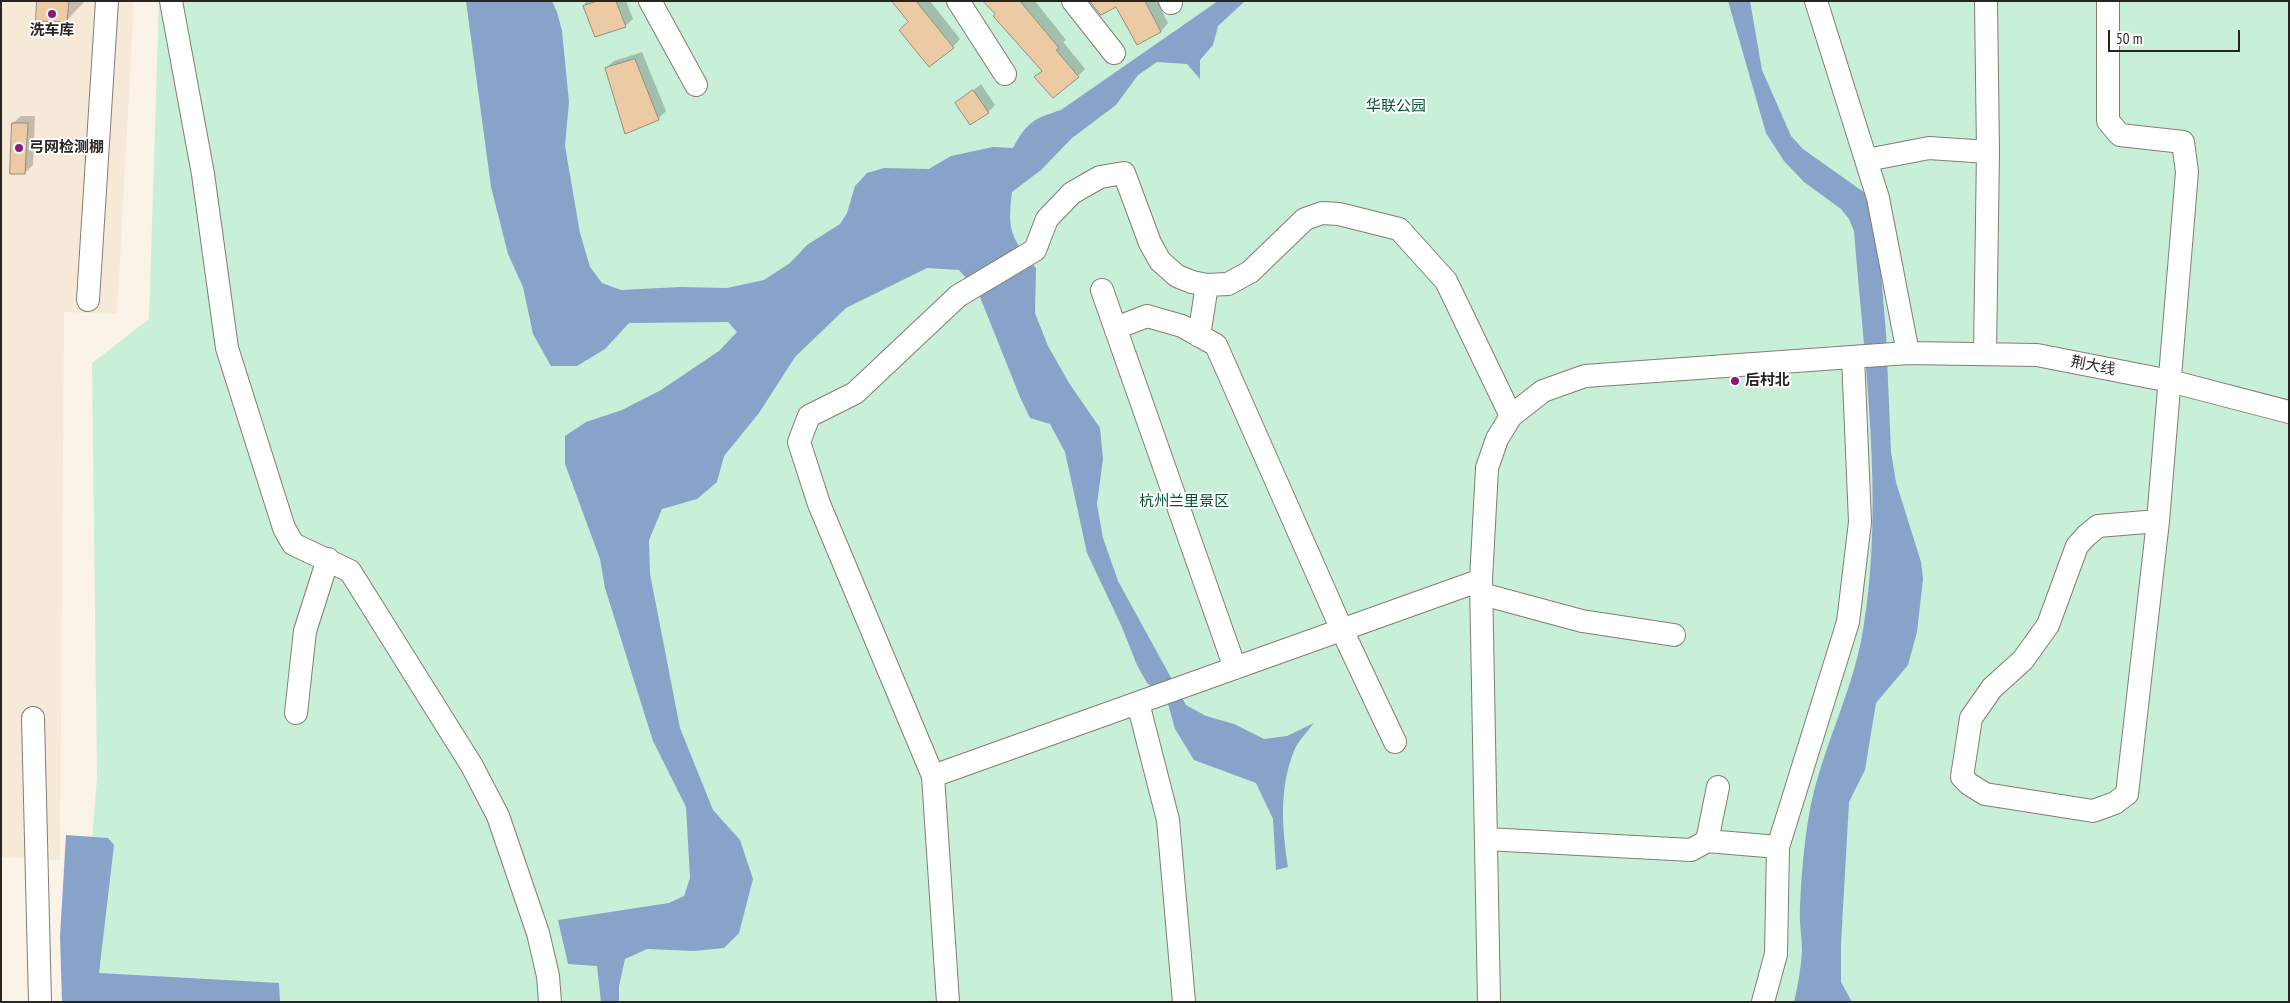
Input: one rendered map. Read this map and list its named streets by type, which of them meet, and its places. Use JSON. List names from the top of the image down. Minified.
{"streets":{"street":["荆大线"]},"parks":["华联公园","杭州兰里景区"],"places":["洗车库","弓网检测棚","后村北"],"scale_bar":"50 m"}
